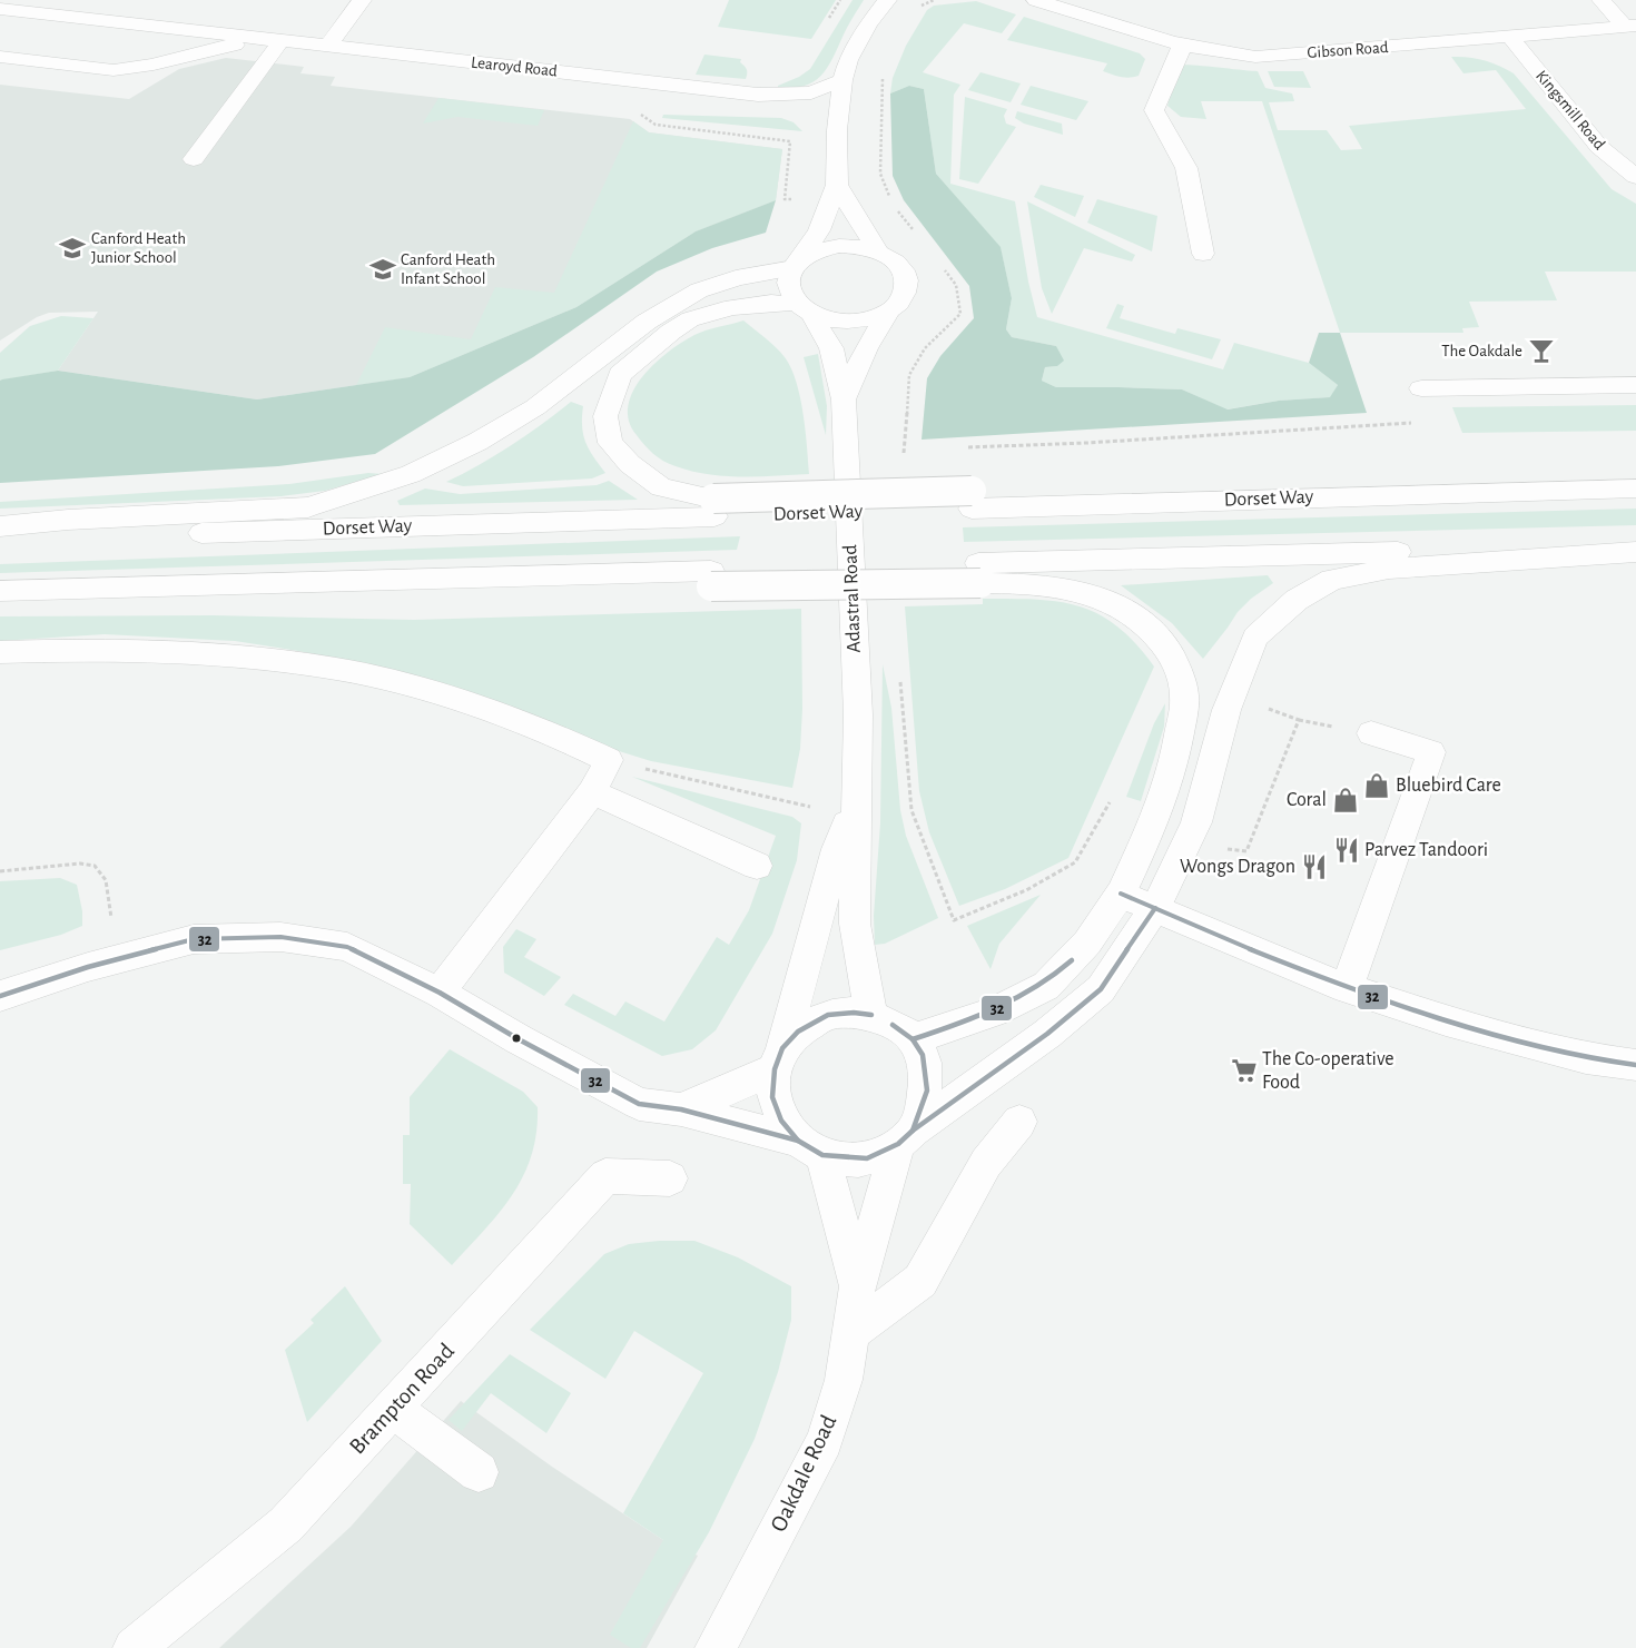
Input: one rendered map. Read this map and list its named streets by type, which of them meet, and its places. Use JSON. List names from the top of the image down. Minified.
{"streets":{"main road":["Gibson Road","Learoyd Road","Kingsmill Road","Dorset Way","Adastral Road","Brampton Road","Oakdale Road"]},"crossings":[["Gibson Road","Kingsmill Road"],["Learoyd Road","Adastral Road"],["Adastral Road","Oakdale Road"]],"places":{"school or university":["Canford Heath Junior School","Canford Heath Infant School"],"bar":["The Oakdale"],"shop":["Bluebird Care","Coral"],"restaurant":["Parvez Tandoori","Wongs Dragon"],"supermarket":["The Co-operative Food"]},"lines":["transit line 32"]}
